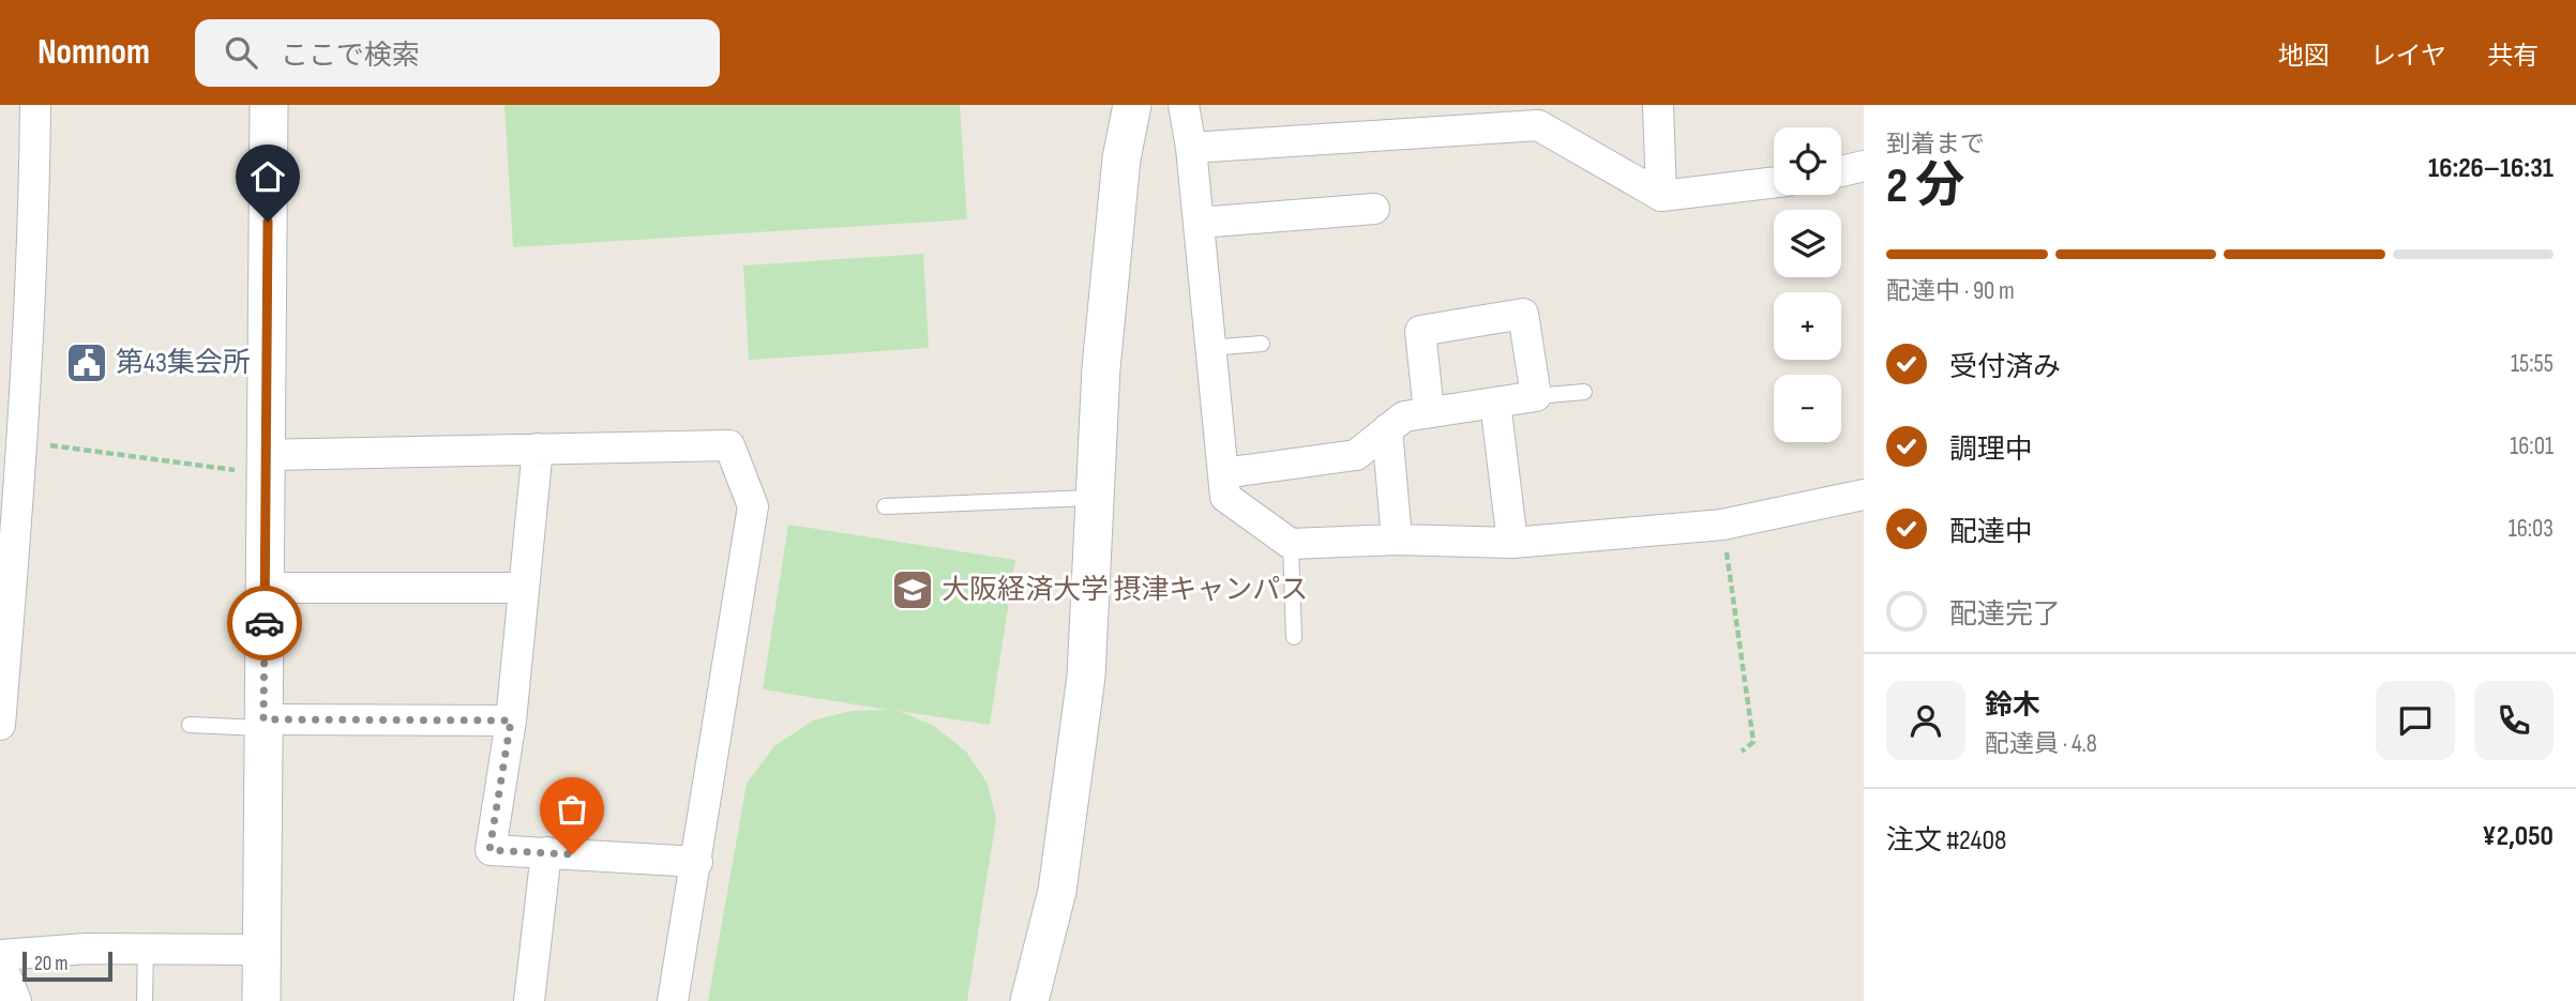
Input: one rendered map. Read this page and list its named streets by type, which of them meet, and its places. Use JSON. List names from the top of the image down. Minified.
{"places":{"public building":["第43集会所"],"school or university":["大阪経済大学 摂津キャンパス"]},"scale_bar":"20 m","page":{"header":"Nomnom","search":"ここで検索","nav":["地図","レイヤ","共有"],"heading":["2 分","到着まで","16:26–16:31"],"panel":["鈴木","配達員 · 4.8","注文 #2408","¥2,050"],"map_buttons":["+","−"],"bar":"配達中 · 90 m","list":[["受付済み","15:55"],["調理中","16:01"],["配達中","16:03"],"配達完了"],"scale":"20 m"}}
